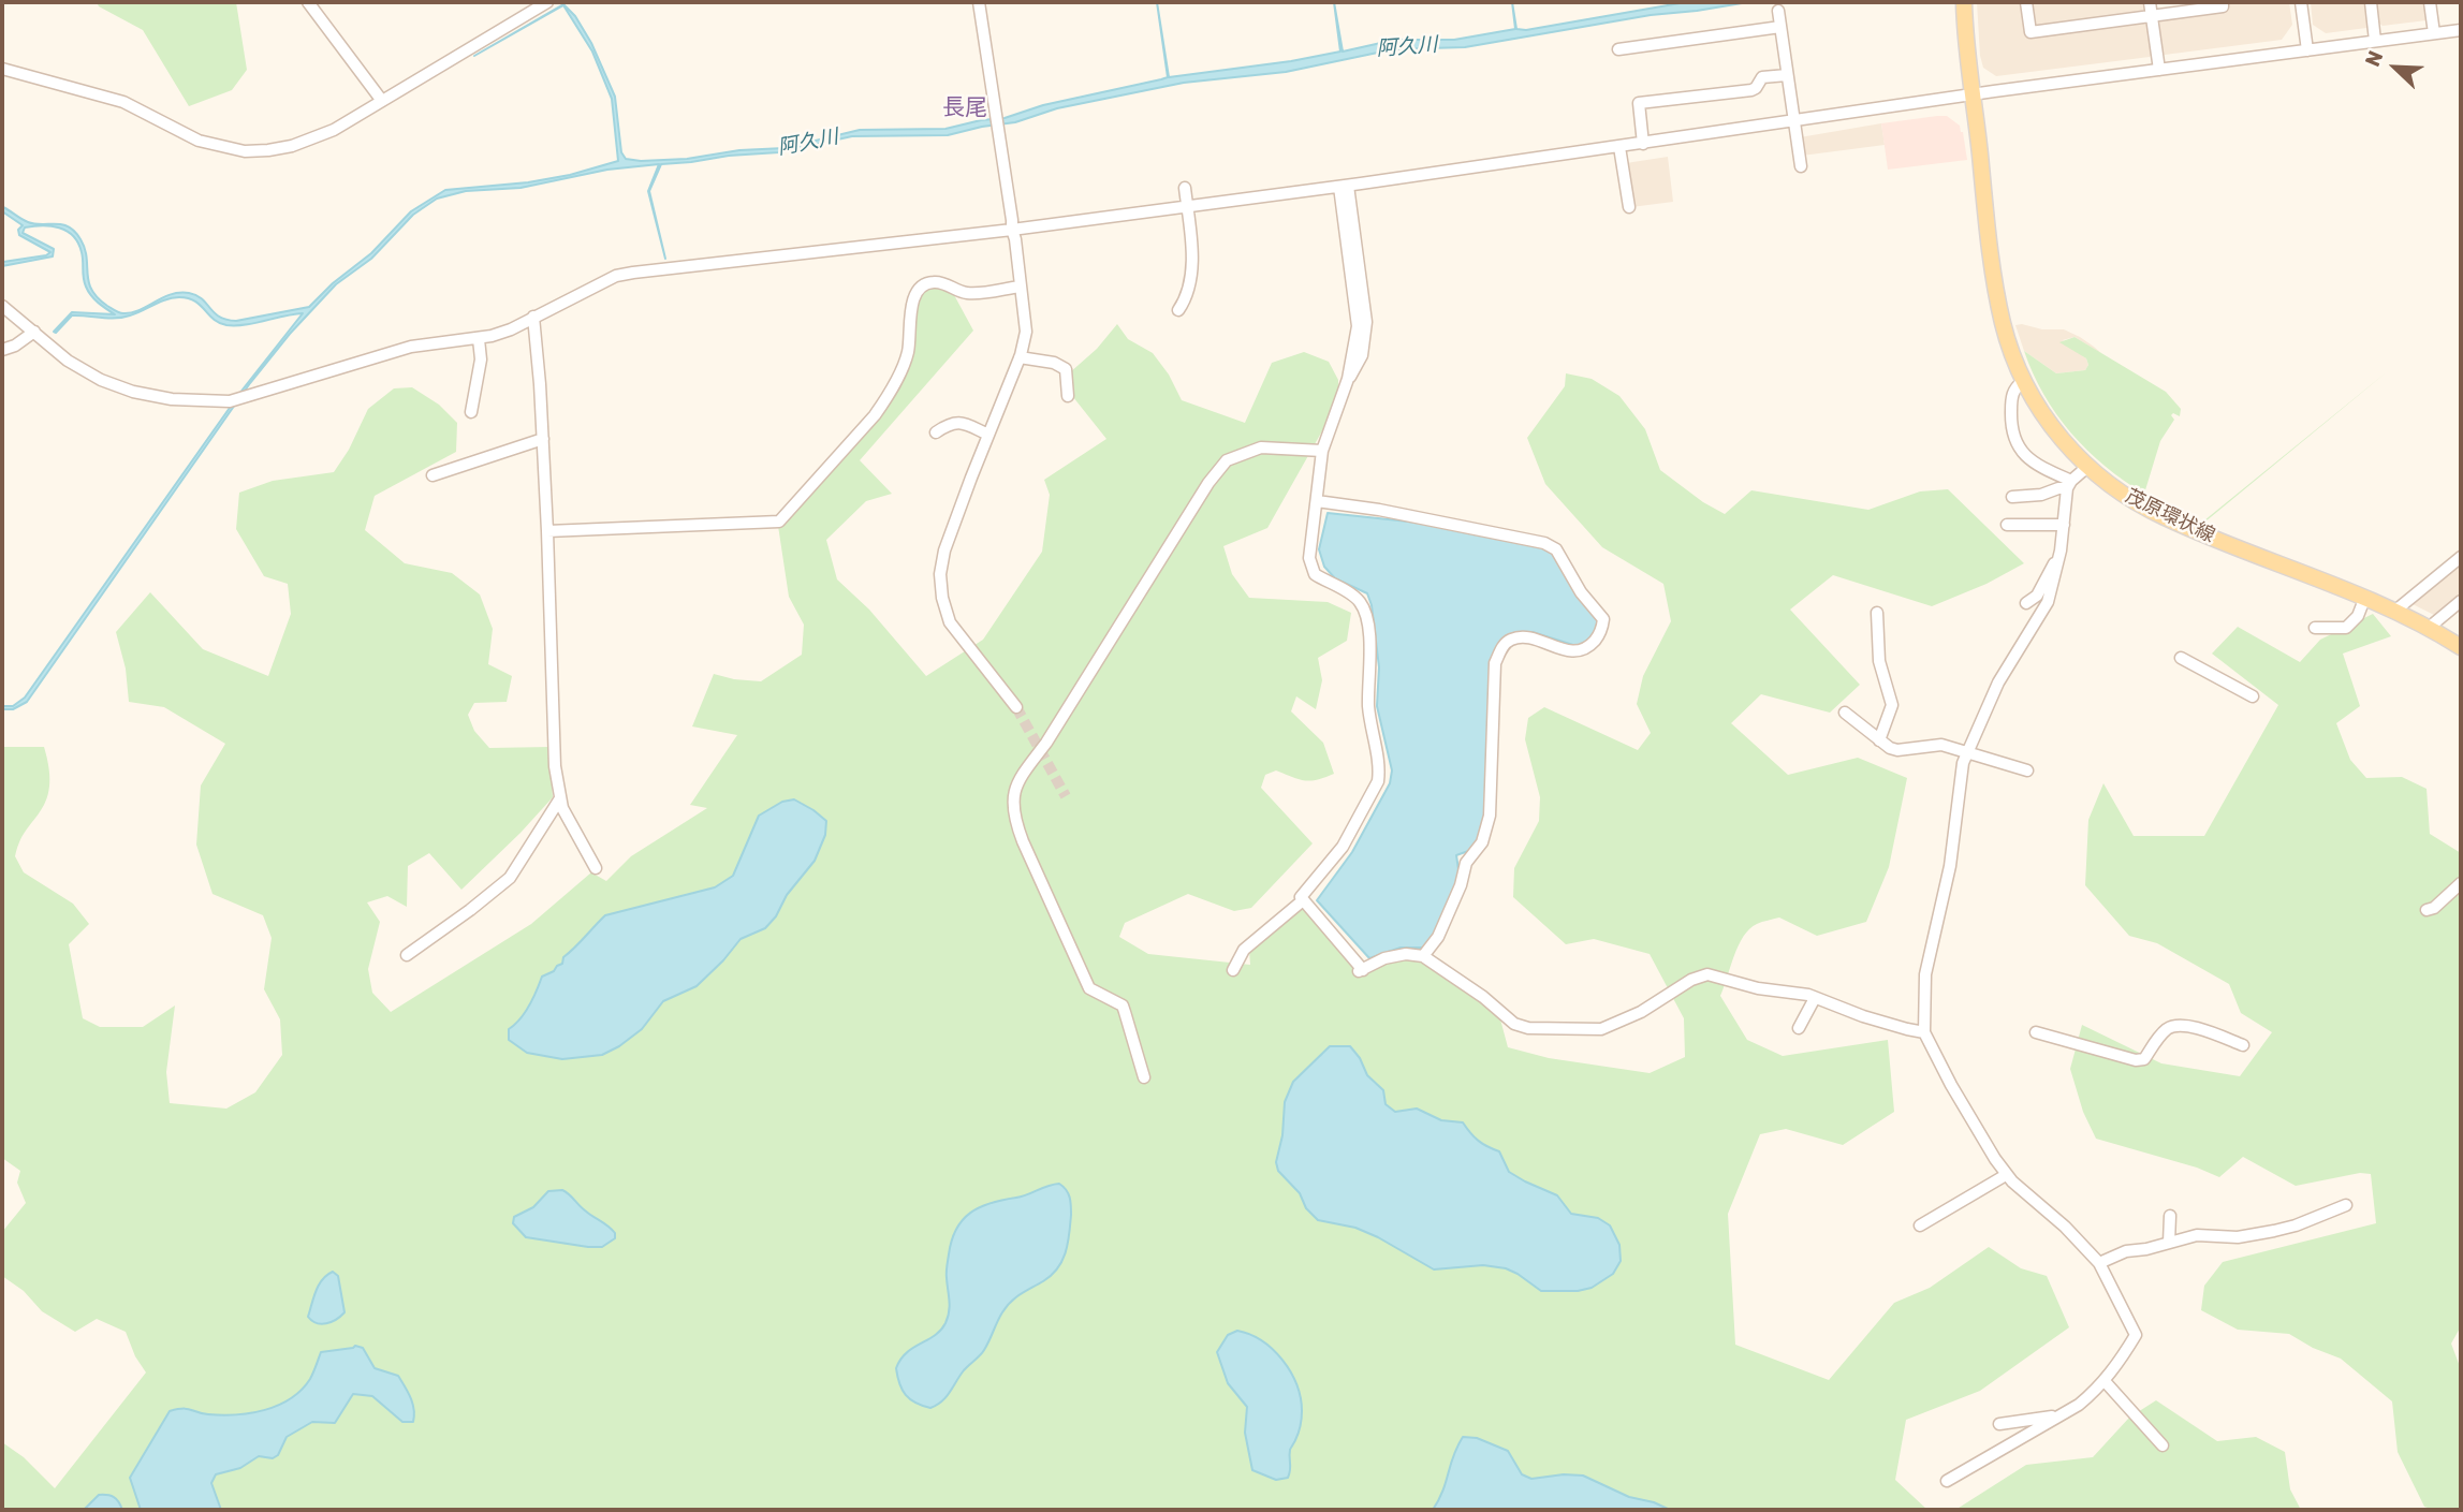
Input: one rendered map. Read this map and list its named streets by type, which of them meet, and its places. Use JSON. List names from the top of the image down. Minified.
{"streets":{"main road":["茂原環状線"]},"districts":["長尾"],"water":["阿久川"],"north":"top left"}
